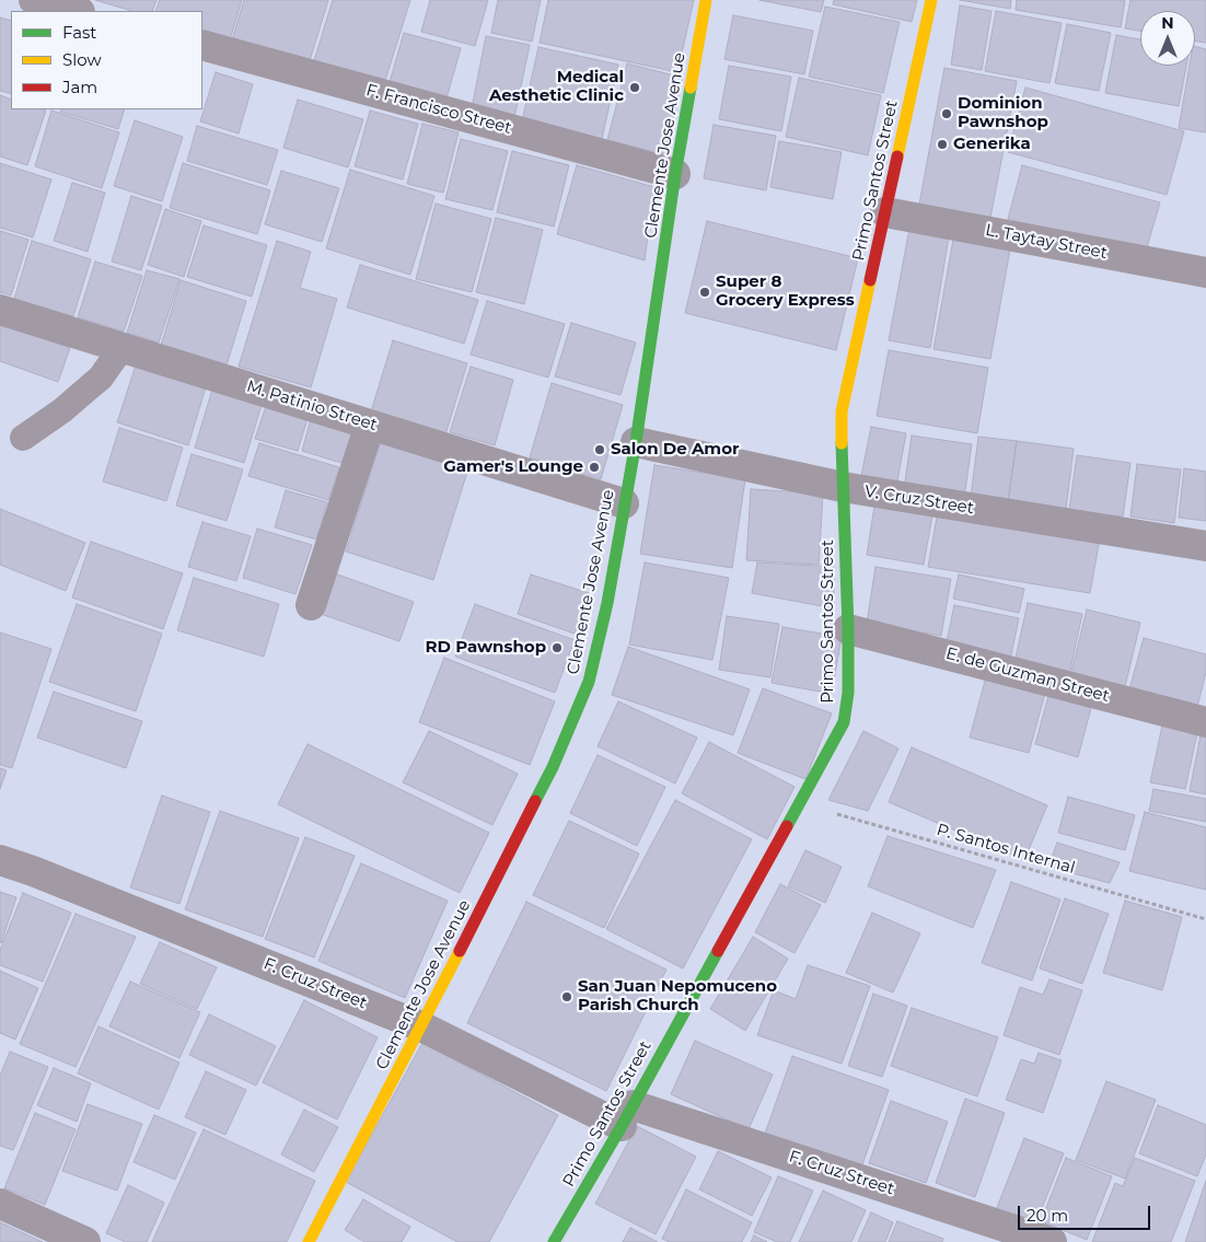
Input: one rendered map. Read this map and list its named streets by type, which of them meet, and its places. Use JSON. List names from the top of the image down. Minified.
{"streets":{"street":["F. Francisco Street","Clemente Jose Avenue","Primo Santos Street","L. Taytay Street","M. Patinio Street","V. Cruz Street","E. de Guzman Street","F. Cruz Street"],"path":["P. Santos Internal"]},"crossings":[["F. Francisco Street","Clemente Jose Avenue"],["Clemente Jose Avenue","M. Patinio Street"],["Clemente Jose Avenue","V. Cruz Street"],["Clemente Jose Avenue","F. Cruz Street"],["Primo Santos Street","L. Taytay Street"],["Primo Santos Street","V. Cruz Street"],["Primo Santos Street","E. de Guzman Street"],["Primo Santos Street","P. Santos Internal"],["Primo Santos Street","F. Cruz Street"]],"places":["Medical Aesthetic Clinic","Dominion Pawnshop","Generika","Super 8 Grocery Express","Salon De Amor","Gamer's Lounge","RD Pawnshop","San Juan Nepomuceno Parish Church"],"legend":["Fast","Slow","Jam"],"scale_bar":"20 m","north":"top"}
